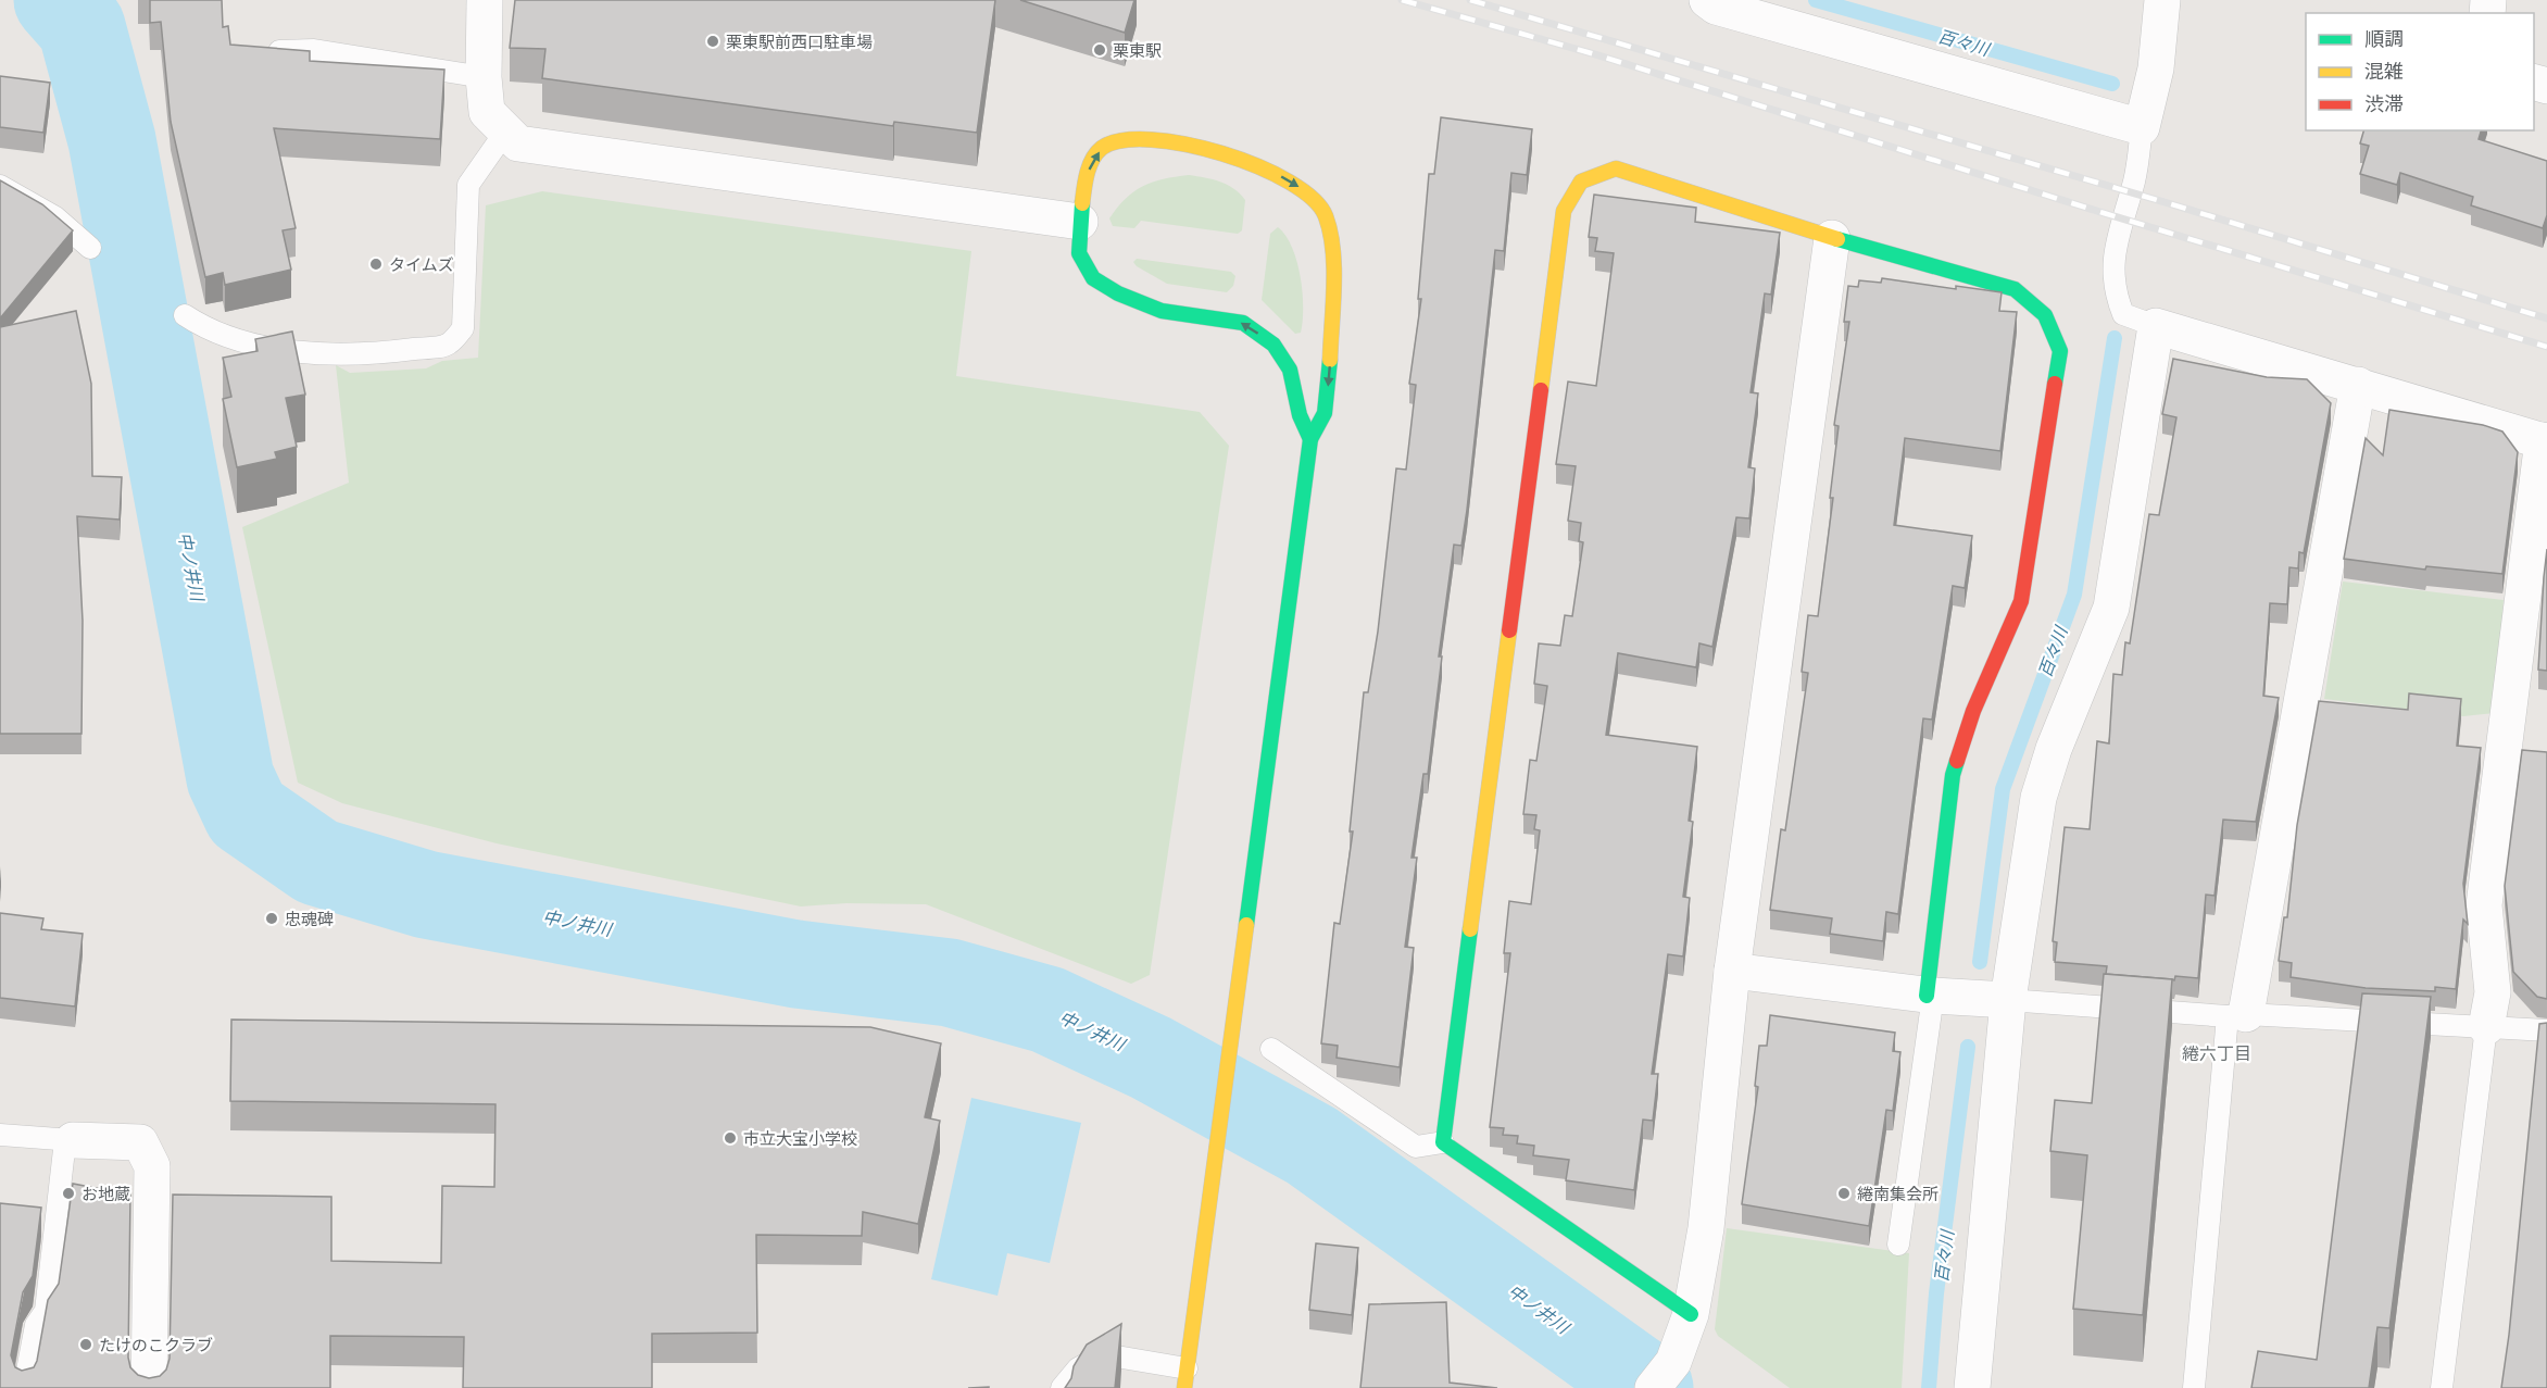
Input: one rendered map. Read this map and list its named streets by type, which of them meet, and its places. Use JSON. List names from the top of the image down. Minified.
{"districts":["綣六丁目"],"water":["百々川","中ノ井川"],"places":["栗東駅前西口駐車場","栗東駅","タイムズ","忠魂碑","市立大宝小学校","お地蔵","綣南集会所","たけのこクラブ"],"legend":["順調","混雑","渋滞"]}
